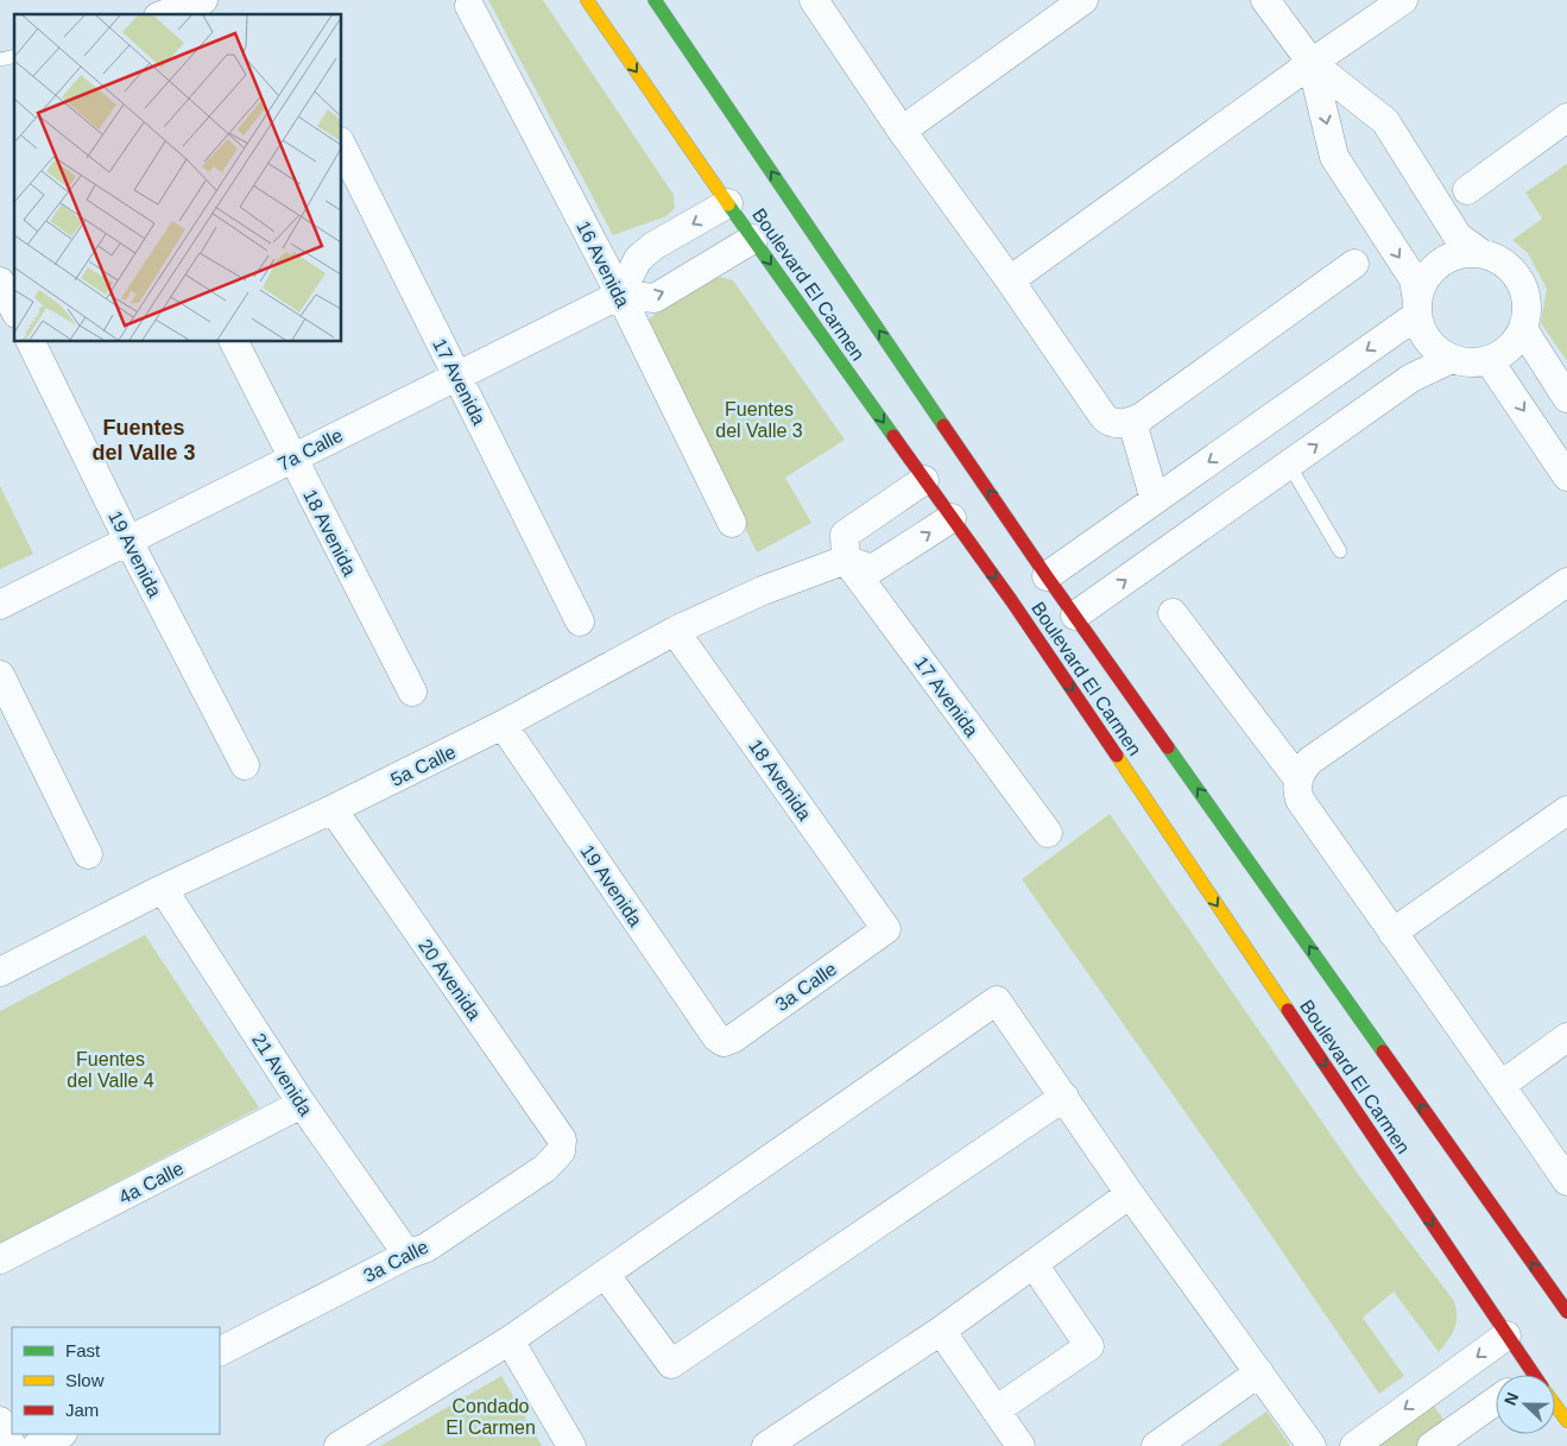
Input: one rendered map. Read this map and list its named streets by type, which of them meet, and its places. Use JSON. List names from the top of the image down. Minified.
{"streets":{"main road":["Boulevard El Carmen"],"street":["16 Avenida","17 Avenida","7a Calle","18 Avenida","19 Avenida","5a Calle","20 Avenida","3a Calle","21 Avenida","4a Calle"]},"crossings":[["16 Avenida","7a Calle"],["17 Avenida","7a Calle"],["17 Avenida","5a Calle"],["7a Calle","18 Avenida"],["7a Calle","19 Avenida"],["18 Avenida","5a Calle"],["18 Avenida","3a Calle"],["19 Avenida","5a Calle"],["19 Avenida","3a Calle"],["5a Calle","20 Avenida"],["5a Calle","21 Avenida"],["20 Avenida","3a Calle"],["3a Calle","21 Avenida"],["21 Avenida","4a Calle"]],"districts":["Fuentes del Valle 3"],"parks":["Fuentes del Valle 3","Fuentes del Valle 4","Condado El Carmen"],"legend":["Fast","Slow","Jam"],"north":"left"}
